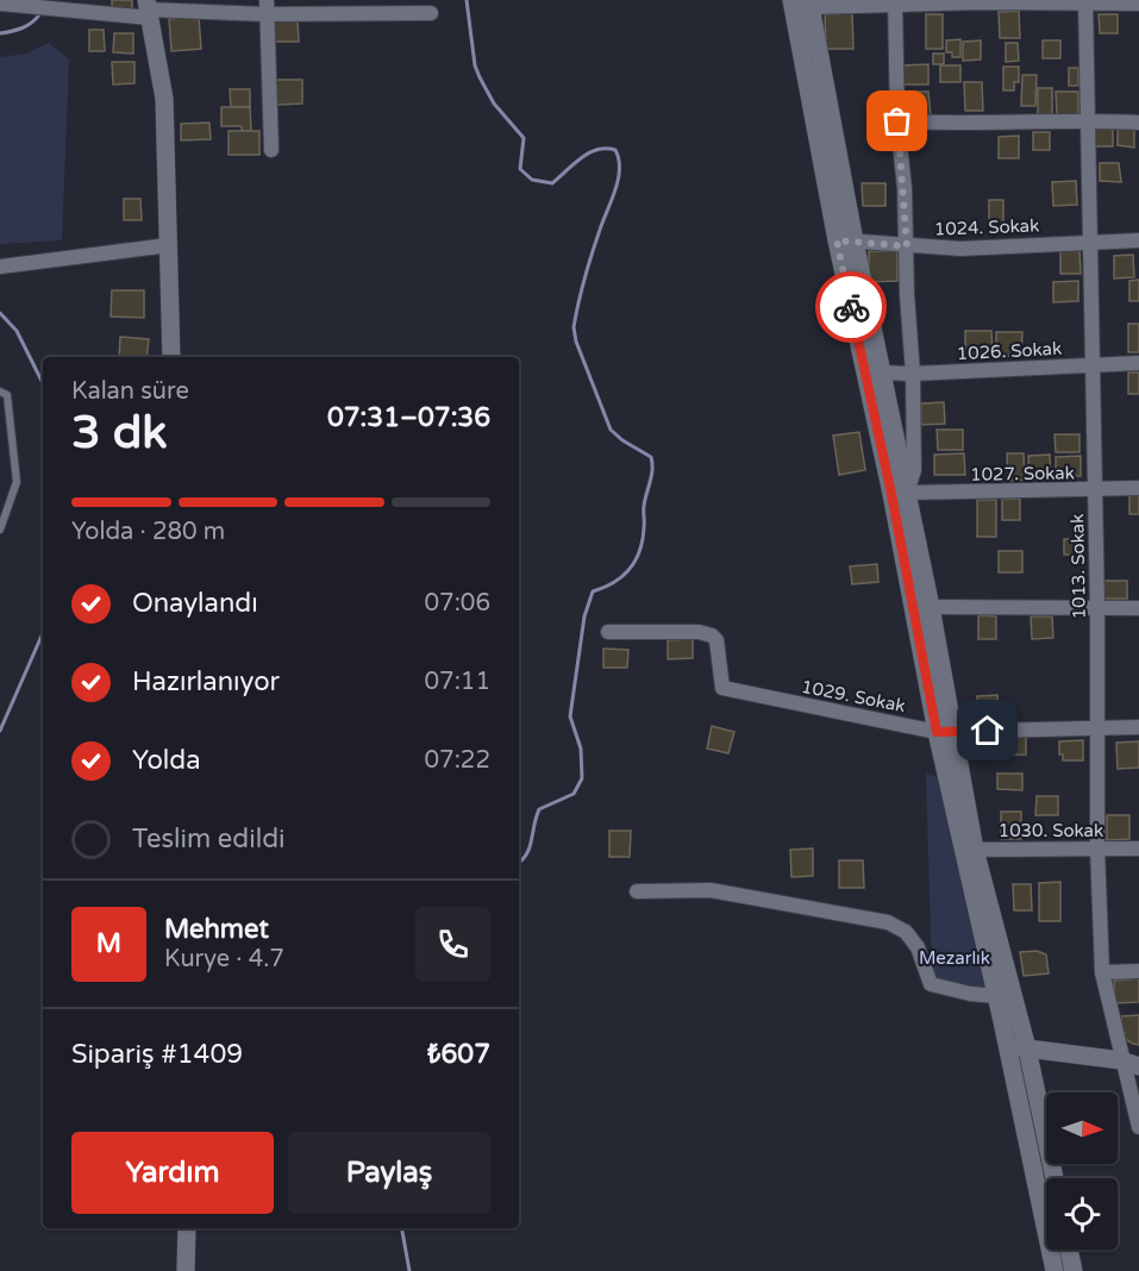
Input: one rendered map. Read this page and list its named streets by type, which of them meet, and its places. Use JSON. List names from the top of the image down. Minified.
{"streets":{"street":["1024. Sokak","1026. Sokak","1027. Sokak","1013. Sokak","1029. Sokak","1030. Sokak"]},"crossings":[["1024. Sokak","1013. Sokak"],["1026. Sokak","1013. Sokak"],["1027. Sokak","1013. Sokak"],["1013. Sokak","1029. Sokak"],["1013. Sokak","1030. Sokak"]],"parks":["Mezarlık"],"north":"right","page":{"heading":["3 dk","Kalan süre","07:31–07:36"],"panel":["Mehmet","Kurye · 4.7","Sipariş #1409","₺607"],"bar":"Yolda · 280 m","list":[["Onaylandı","07:06"],["Hazırlanıyor","07:11"],["Yolda","07:22"],"Teslim edildi"],"round":"M","buttons":["Yardım","Paylaş"]}}
